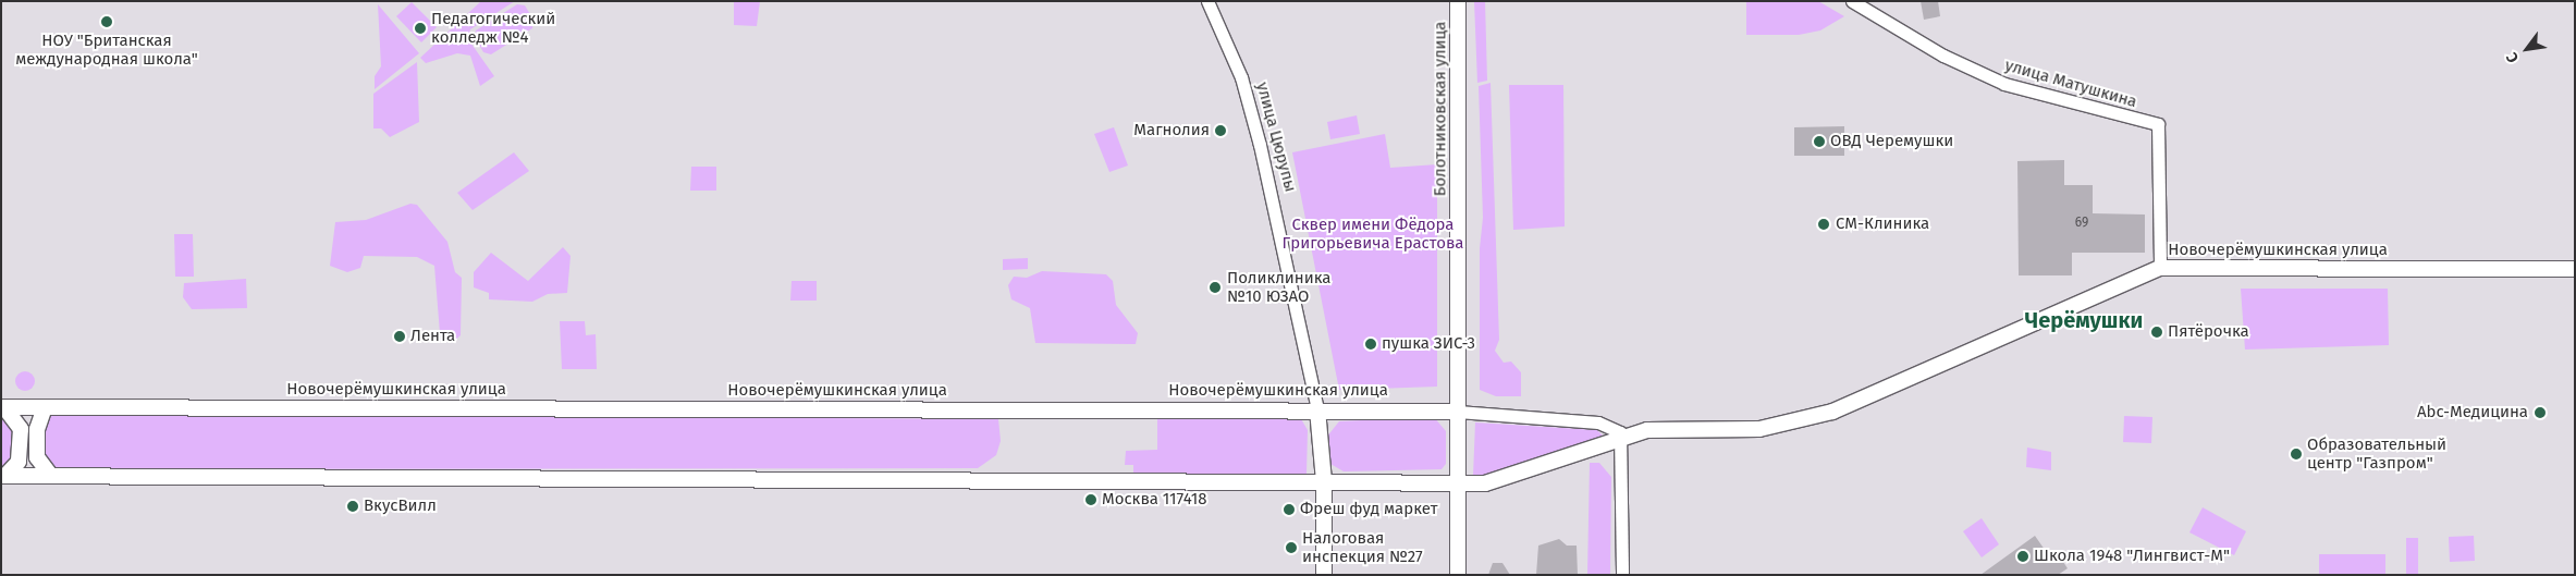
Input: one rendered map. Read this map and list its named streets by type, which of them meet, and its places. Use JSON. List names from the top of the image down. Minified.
{"streets":{"street":["улица Матушкина","Болотниковская улица","улица Цюрупы","Новочерёмушкинская улица"]},"crossings":[["улица Матушкина","Новочерёмушкинская улица"],["Болотниковская улица","Новочерёмушкинская улица"],["улица Цюрупы","Новочерёмушкинская улица"]],"districts":["Черёмушки"],"parks":["Сквер имени Фёдора Григорьевича Ерастова"],"places":["НОУ \"Британская международная школа\"","Педагогический колледж №4","Магнолия","ОВД Черемушки","СМ-Клиника","Поликлиника №10 ЮЗАО","Пятёрочка","Лента","пушка ЗИС-3","Abc-Медицина","Образовательный центр \"Газпром\"","Москва 117418","ВкусВилл","Фреш фуд маркет","Налоговая инспекция №27","Школа 1948 \"Лингвист-М\""],"house_numbers":["69"],"north":"bottom left"}
